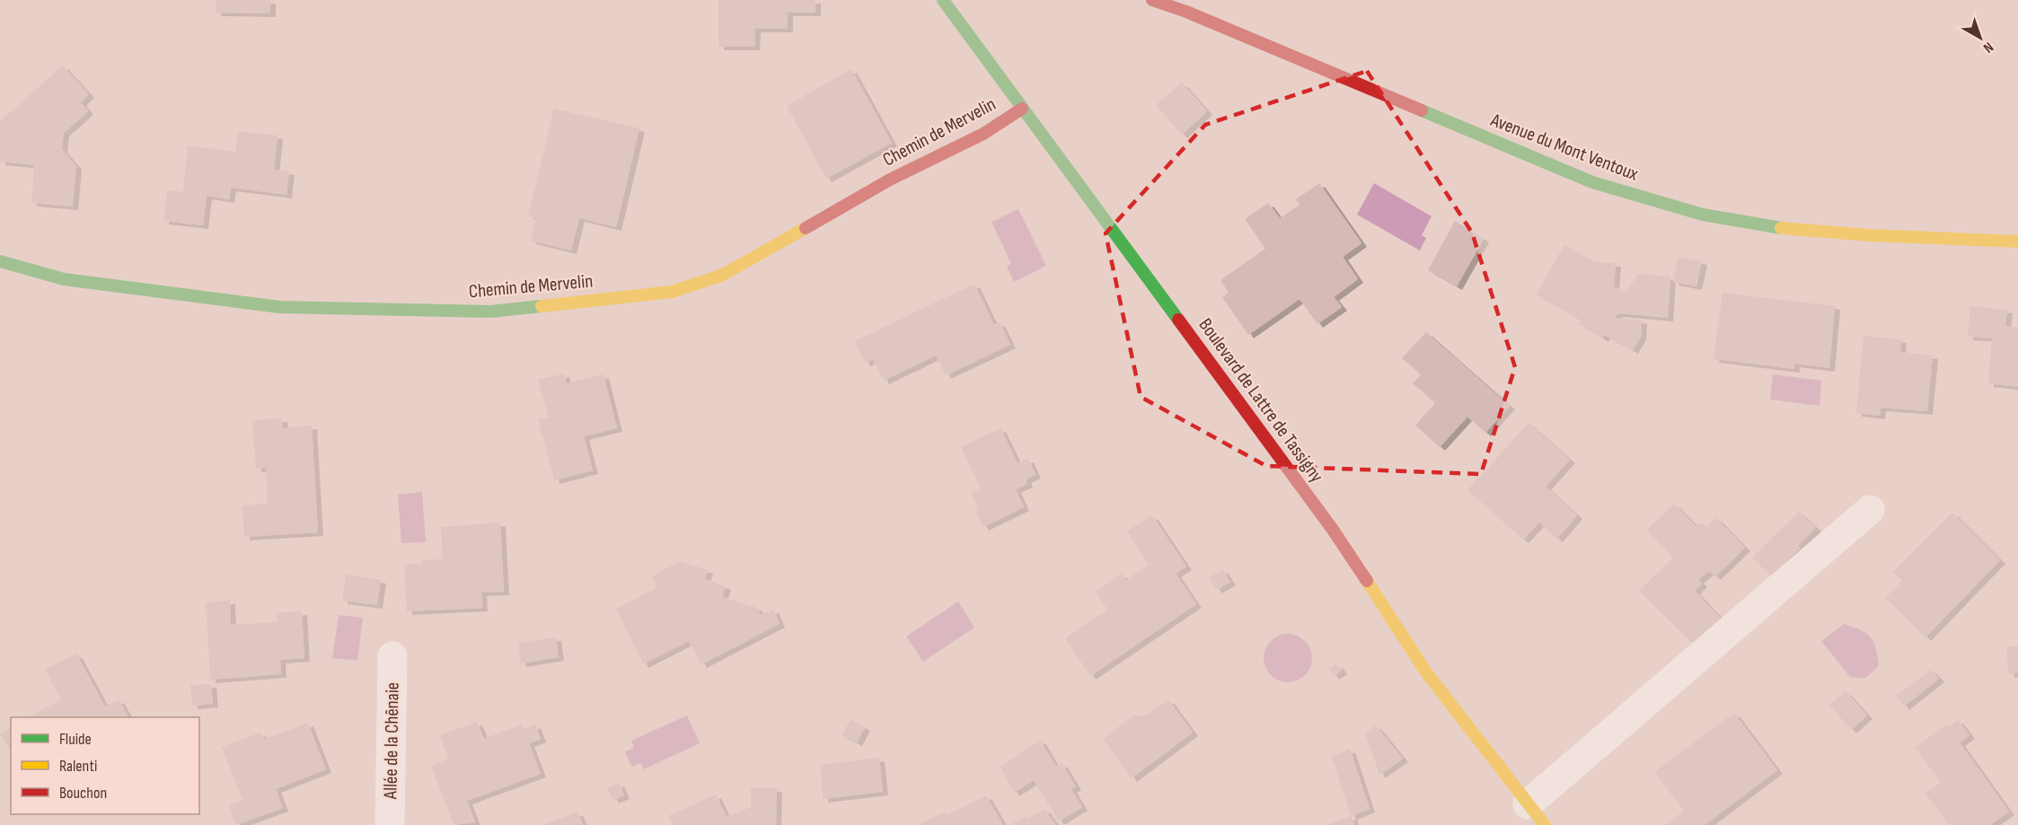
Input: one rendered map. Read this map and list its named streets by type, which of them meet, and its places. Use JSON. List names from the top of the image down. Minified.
{"streets":{"street":["Chemin de Mervelin","Avenue du Mont Ventoux","Boulevard de Lattre de Tassigny","Allée de la Chênaie"]},"crossings":[["Chemin de Mervelin","Boulevard de Lattre de Tassigny"]],"legend":["Fluide","Ralenti","Bouchon"],"north":"bottom right"}
